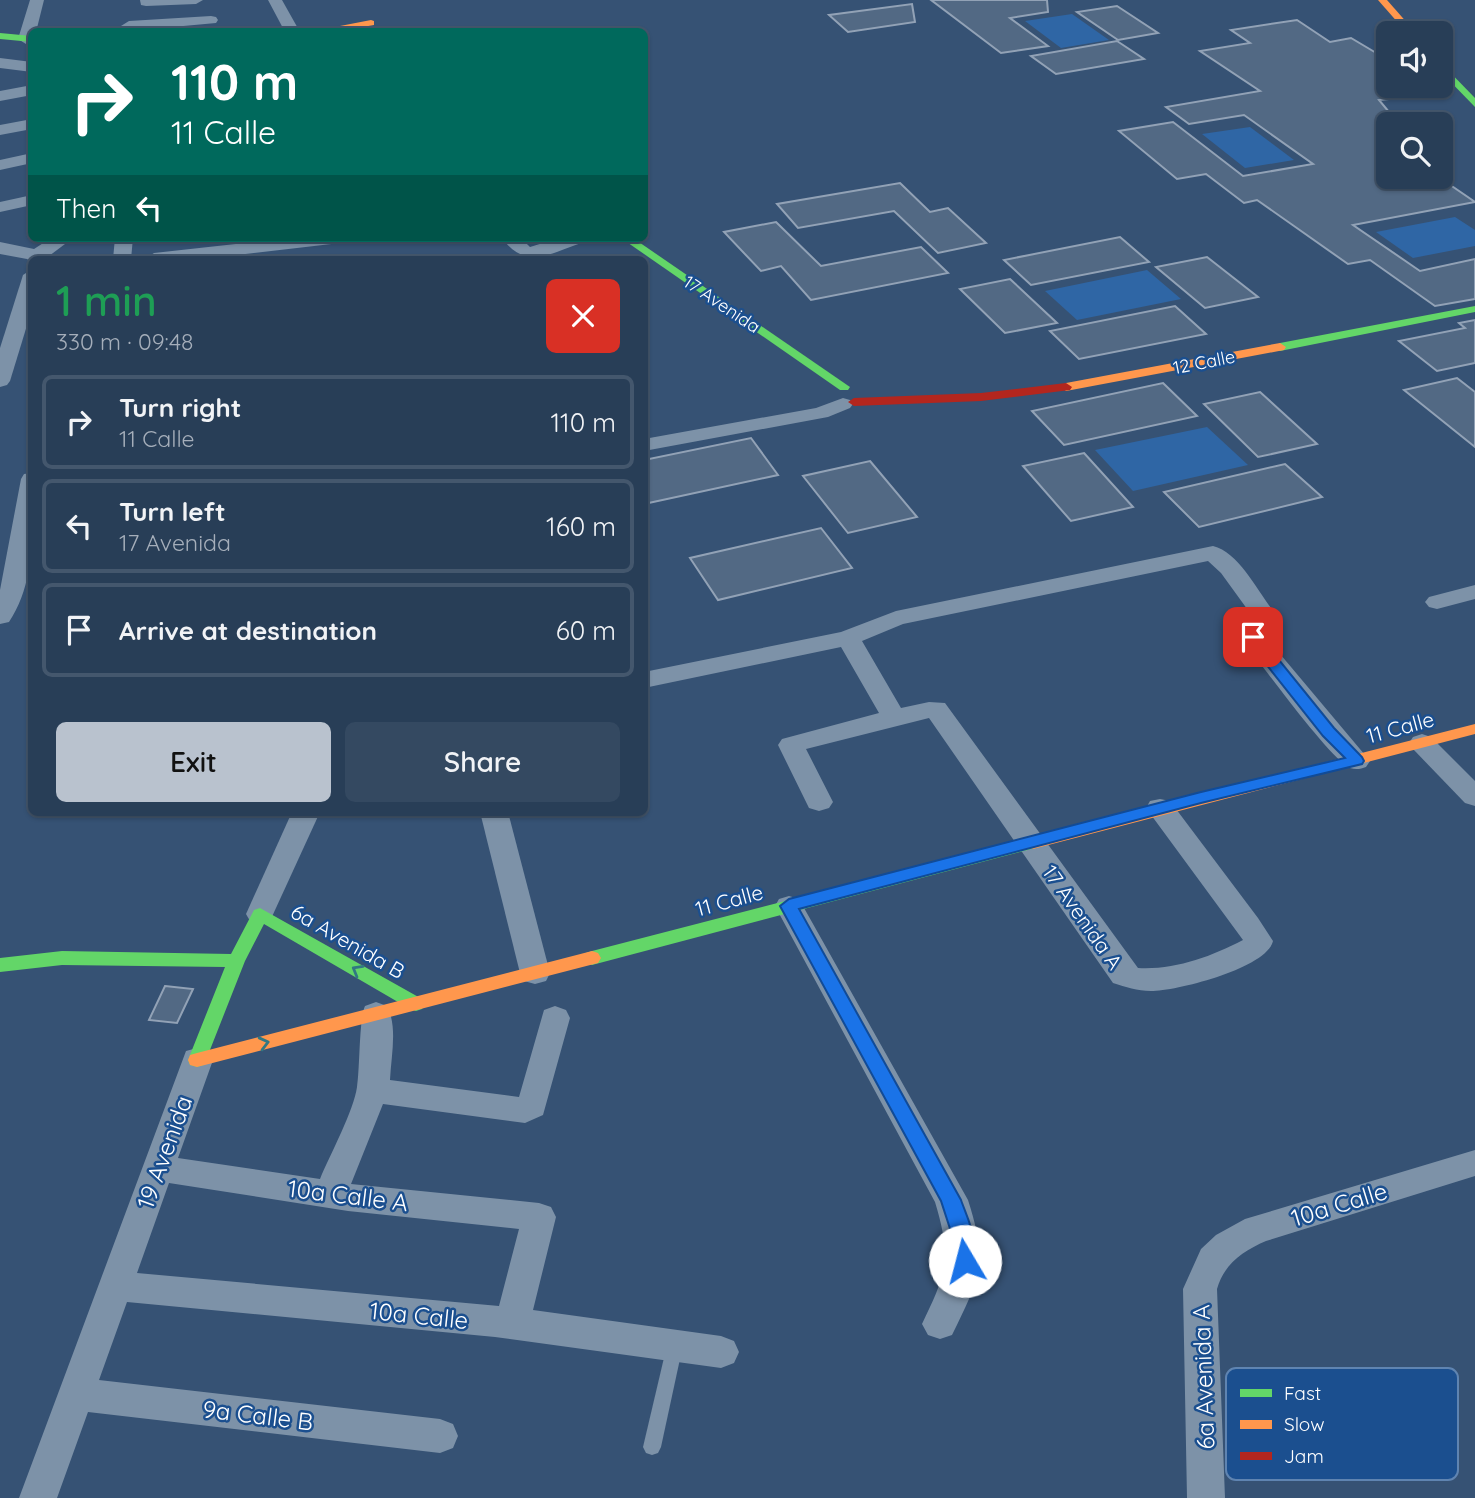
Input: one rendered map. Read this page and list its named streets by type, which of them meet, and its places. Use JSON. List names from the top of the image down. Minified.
{"streets":{"street":["17 Avenida","12 Calle","11 Calle","17 Avenida A","6a Avenida B","19 Avenida","10a Calle A","10a Calle","6a Avenida A","9a Calle B"]},"crossings":[["17 Avenida","12 Calle"],["11 Calle","17 Avenida A"],["11 Calle","6a Avenida B"],["11 Calle","19 Avenida"],["6a Avenida B","19 Avenida"],["19 Avenida","10a Calle A"],["19 Avenida","10a Calle"],["19 Avenida","9a Calle B"],["10a Calle A","10a Calle"],["10a Calle","6a Avenida A"]],"one_way":["6a Avenida B"],"legend":["Fast","Slow","Jam"],"page":{"turn":["110 m","11 Calle"],"then":"Then","heading":["1 min","330 m · 09:48"],"list":[{"name":"Turn right","note":"11 Calle","value":"110 m"},{"name":"Turn left","note":"17 Avenida","value":"160 m"},{"name":"Arrive at destination","value":"60 m"}],"buttons":["Exit","Share"]}}
